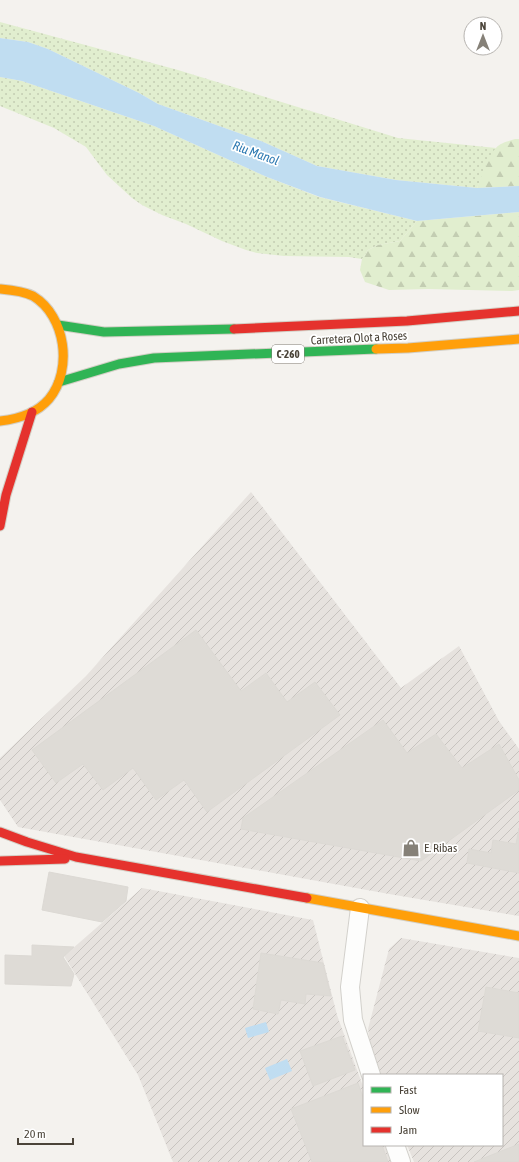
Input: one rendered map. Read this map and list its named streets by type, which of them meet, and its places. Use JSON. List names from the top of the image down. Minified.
{"streets":{"main road":["Carretera Olot a Roses","C-260"]},"water":["Riu Manol"],"places":{"shop":["E. Ribas"]},"legend":["Fast","Slow","Jam"],"scale_bar":"20 m","north":"top"}
